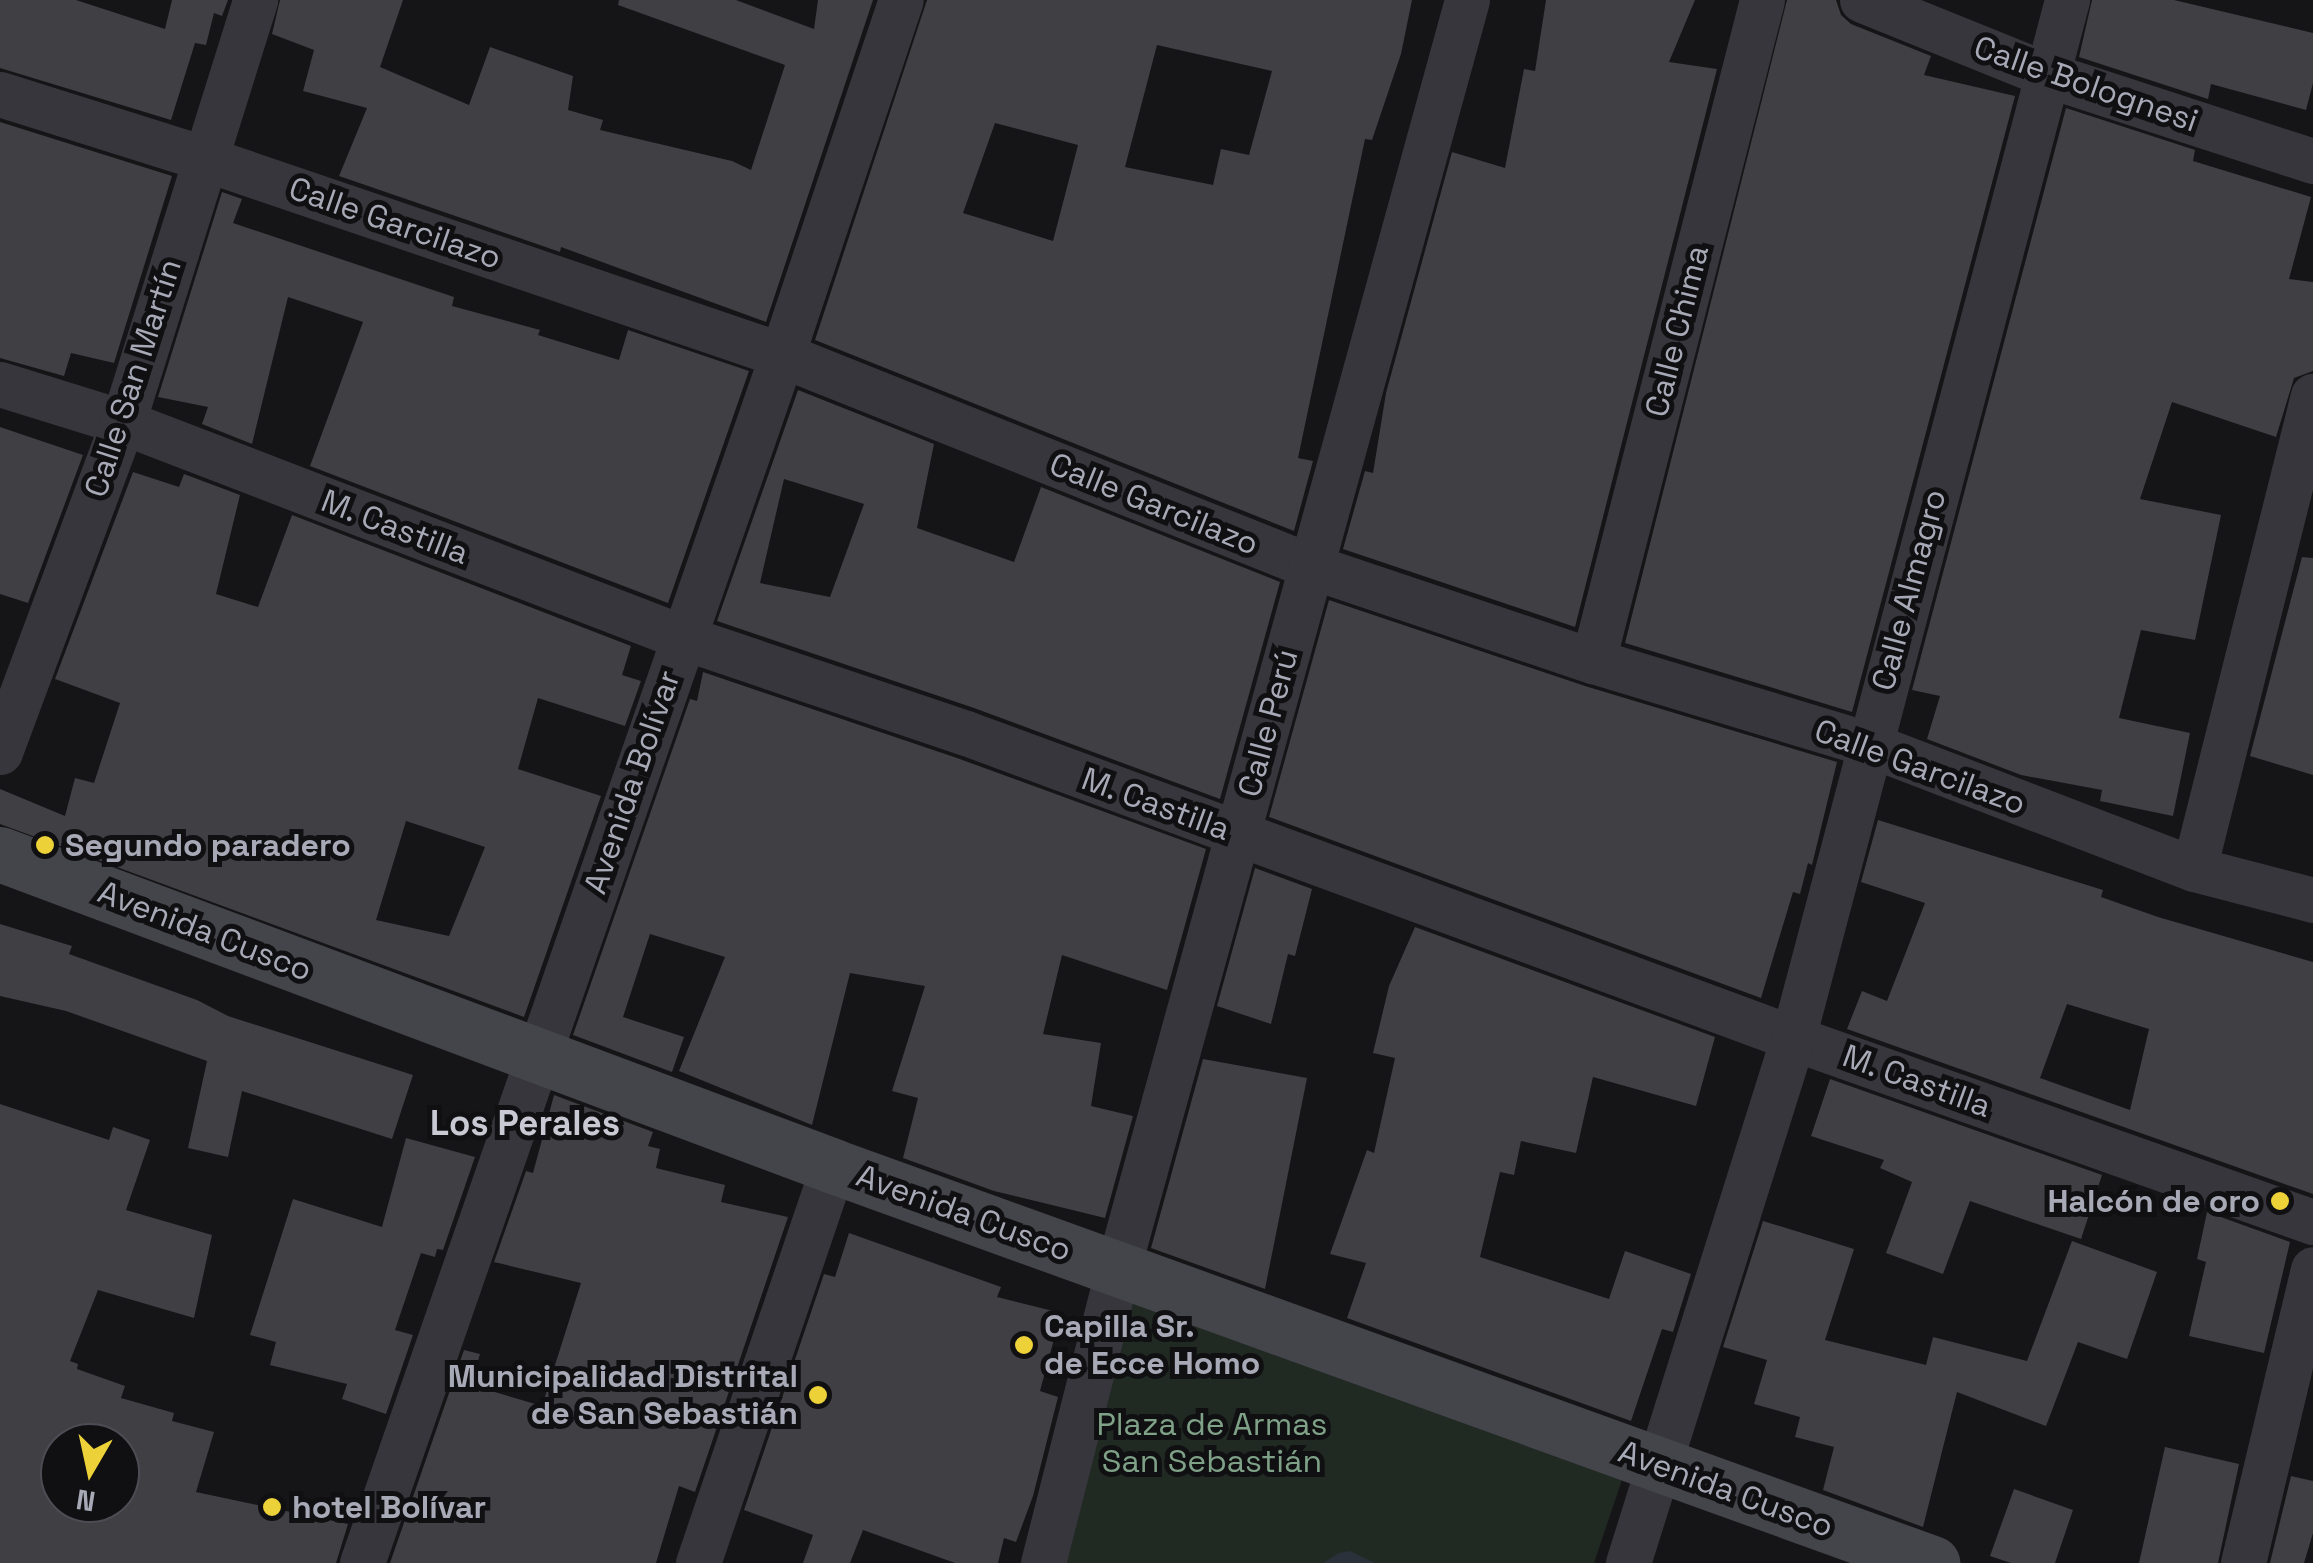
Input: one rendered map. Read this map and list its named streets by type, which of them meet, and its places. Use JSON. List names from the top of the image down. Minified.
{"streets":{"street":["Calle Bolognesi","Calle Garcilazo","Calle Chima","Calle San Martín","M. Castilla","Calle Almagro","Calle Perú","Avenida Bolívar","Avenida Cusco"]},"crossings":[["Calle Bolognesi","Calle Almagro"],["Calle Garcilazo","Calle Chima"],["Calle Garcilazo","Calle San Martín"],["Calle Garcilazo","Calle Almagro"],["Calle Garcilazo","Calle Perú"],["Calle Garcilazo","Avenida Bolívar"],["Calle San Martín","M. Castilla"],["M. Castilla","Calle Almagro"],["M. Castilla","Calle Perú"],["M. Castilla","Avenida Bolívar"],["Calle Almagro","Avenida Cusco"],["Calle Perú","Avenida Cusco"],["Avenida Bolívar","Avenida Cusco"]],"districts":["Los Perales"],"parks":["Plaza de Armas San Sebastián"],"places":["Segundo paradero","Halcón de oro","Capilla Sr. de Ecce Homo","Municipalidad Distrital de San Sebastián","hotel Bolívar"],"north":"bottom"}
